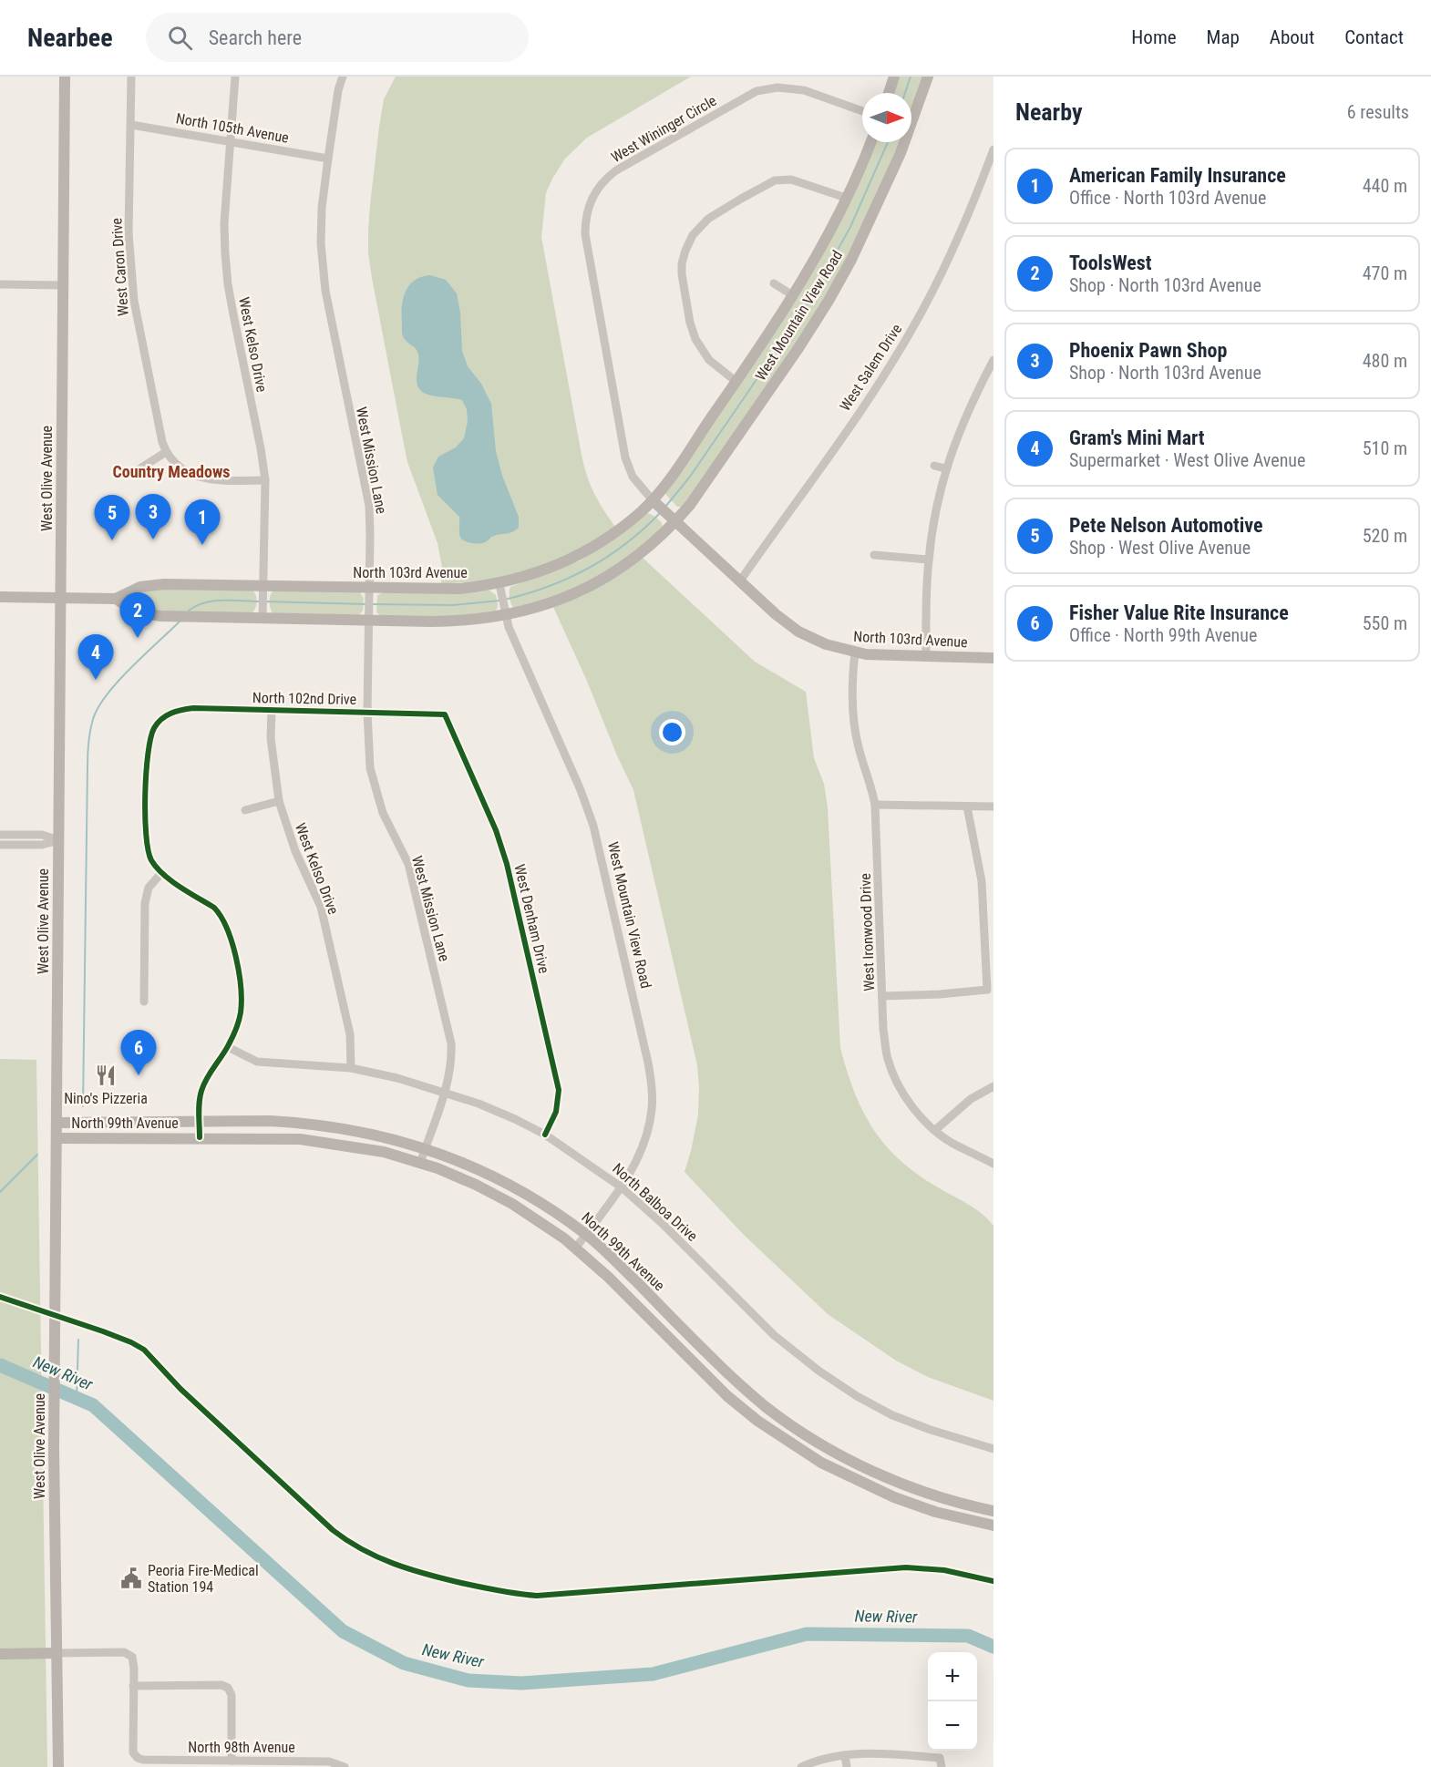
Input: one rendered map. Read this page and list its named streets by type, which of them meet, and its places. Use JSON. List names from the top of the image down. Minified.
{"streets":{"main road":["West Mountain View Road","West Olive Avenue","North 103rd Avenue","North 99th Avenue"],"street":["North 105th Avenue","West Wininger Circle","West Caron Drive","West Kelso Drive","West Salem Drive","West Mission Lane","North 102nd Drive","West Denham Drive","West Ironwood Drive","North Balboa Drive","North 98th Avenue"]},"crossings":[["North 105th Avenue","West Caron Drive"],["North 105th Avenue","West Kelso Drive"],["North 105th Avenue","West Mission Lane"],["West Wininger Circle","West Mountain View Road"],["West Wininger Circle","North 103rd Avenue"],["West Mountain View Road","North 103rd Avenue"],["West Mountain View Road","North 99th Avenue"],["West Mountain View Road","North Balboa Drive"],["West Kelso Drive","North 103rd Avenue"],["West Kelso Drive","North 102nd Drive"],["West Kelso Drive","North Balboa Drive"],["West Salem Drive","North 103rd Avenue"],["West Mission Lane","North 103rd Avenue"],["West Mission Lane","North 102nd Drive"],["West Mission Lane","North 99th Avenue"],["West Mission Lane","North Balboa Drive"],["West Olive Avenue","North 103rd Avenue"],["West Olive Avenue","North 99th Avenue"],["North 103rd Avenue","West Ironwood Drive"],["North 102nd Drive","West Denham Drive"],["West Denham Drive","North Balboa Drive"]],"districts":["Country Meadows"],"water":["New River"],"places":{"restaurant":["Nino's Pizzeria"],"public building":["Peoria Fire-Medical Station 194"]},"north":"right","page":{"header":"Nearbee","search":"Search here","nav":["Home","Map","About","Contact"],"heading":["Nearby","6 results"],"list":[{"mark":"1","name":"American Family Insurance","note":"Office · North 103rd Avenue","value":"440 m"},{"mark":"2","name":"ToolsWest","note":"Shop · North 103rd Avenue","value":"470 m"},{"mark":"3","name":"Phoenix Pawn Shop","note":"Shop · North 103rd Avenue","value":"480 m"},{"mark":"4","name":"Gram's Mini Mart","note":"Supermarket · West Olive Avenue","value":"510 m"},{"mark":"5","name":"Pete Nelson Automotive","note":"Shop · West Olive Avenue","value":"520 m"},{"mark":"6","name":"Fisher Value Rite Insurance","note":"Office · North 99th Avenue","value":"550 m"}],"pins":["3","5","1","2","4","6"],"map_buttons":["+","−"]}}
